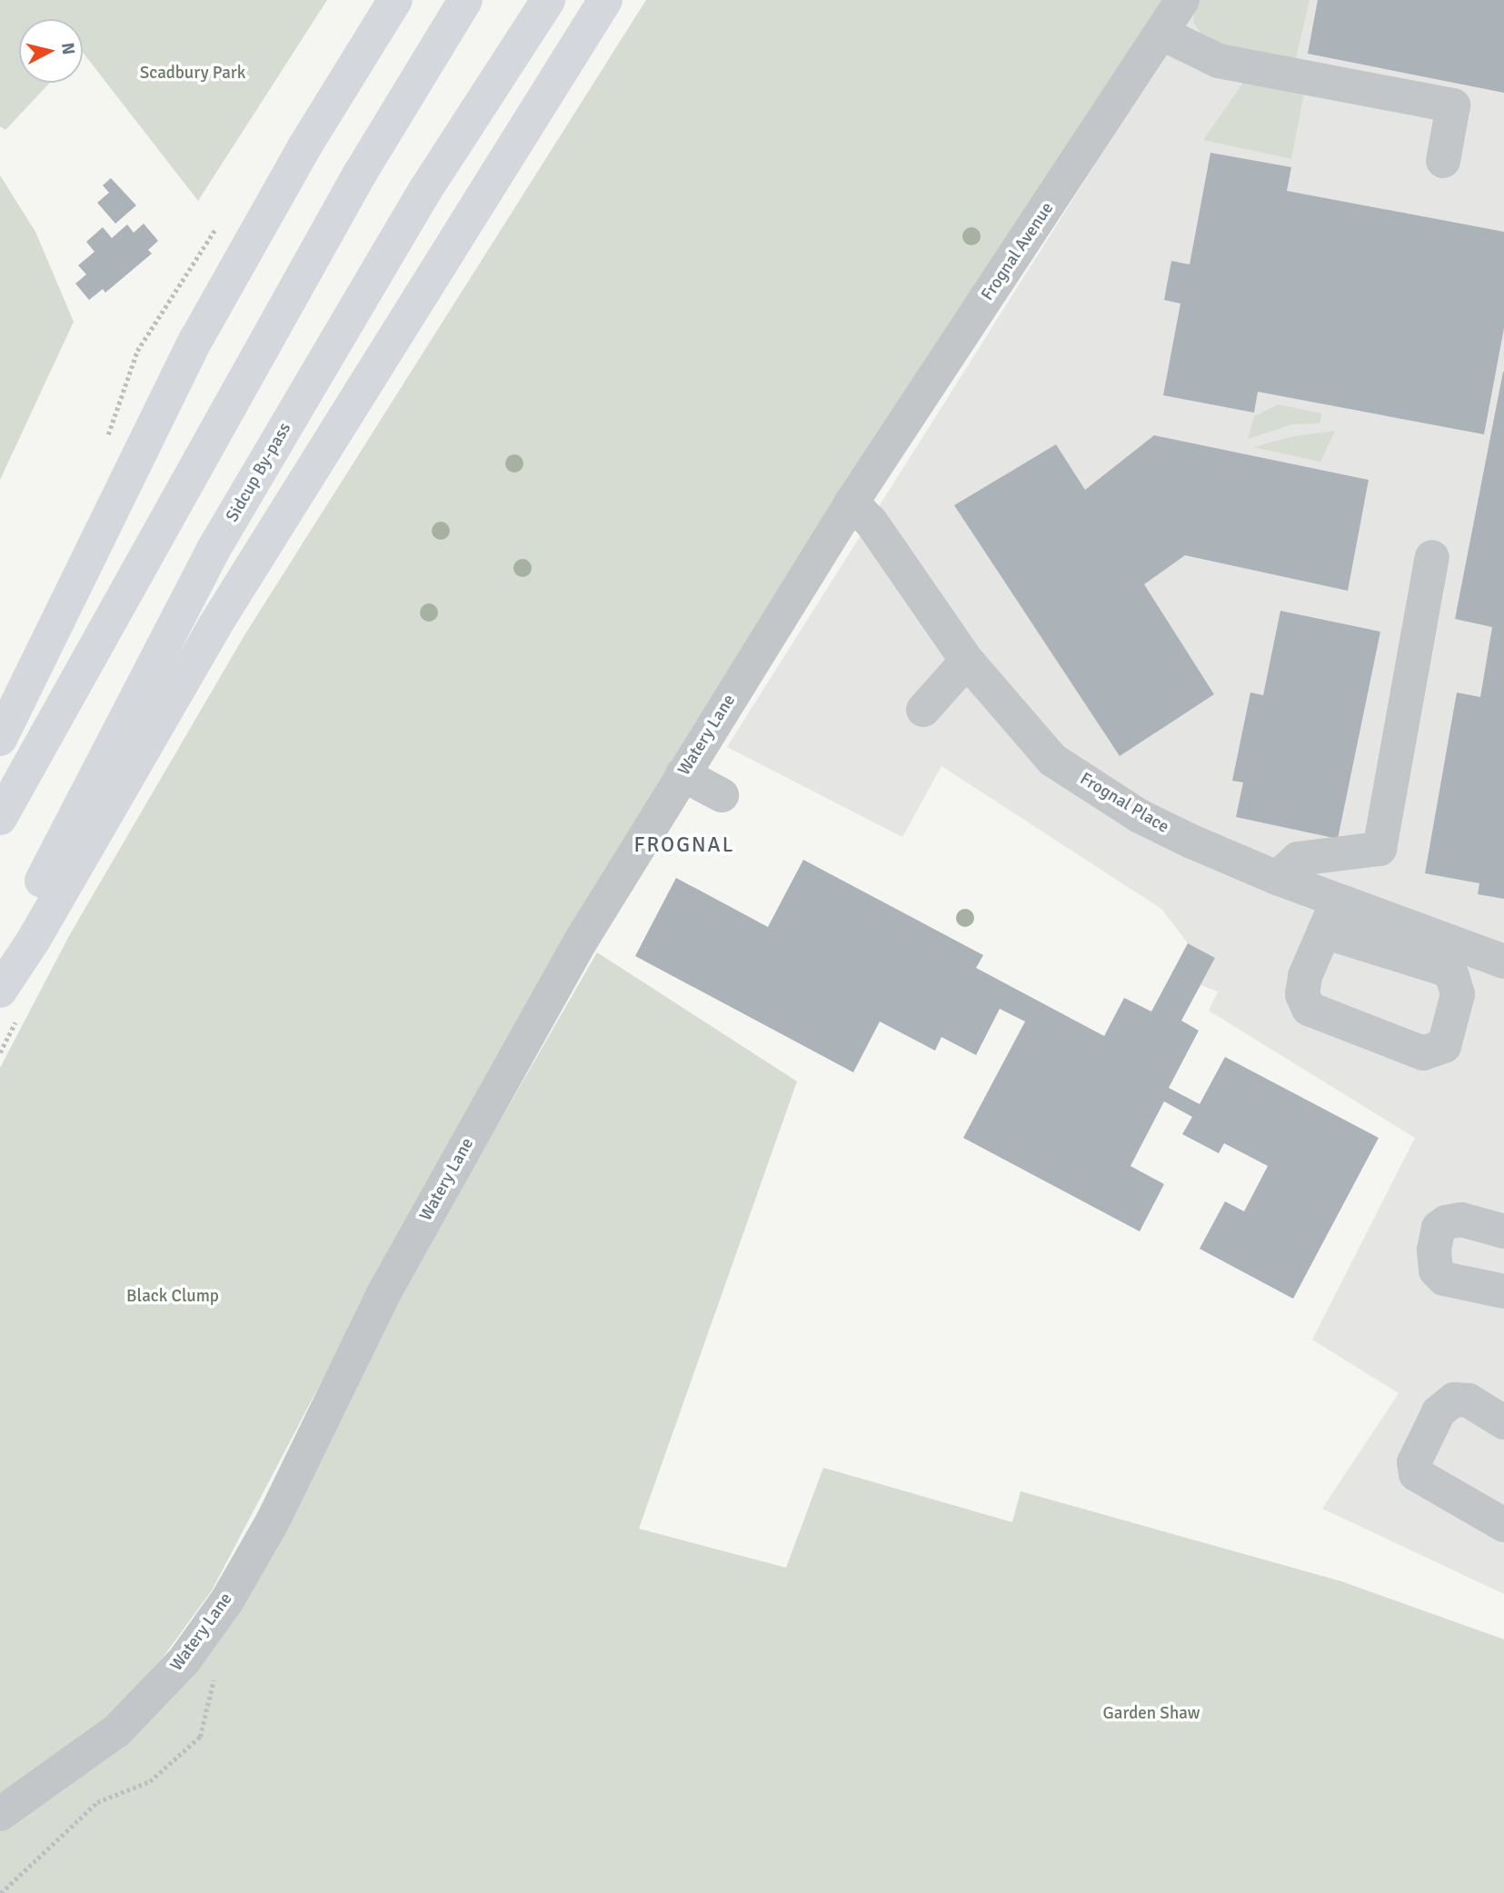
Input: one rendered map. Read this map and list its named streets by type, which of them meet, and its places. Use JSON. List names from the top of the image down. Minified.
{"streets":{"highway":["Sidcup By-pass"],"street":["Frognal Avenue","Watery Lane","Frognal Place"]},"crossings":[["Frognal Avenue","Watery Lane"],["Frognal Avenue","Frognal Place"],["Watery Lane","Frognal Place"]],"districts":["FROGNAL"],"parks":["Scadbury Park","Black Clump","Garden Shaw"],"north":"right"}
